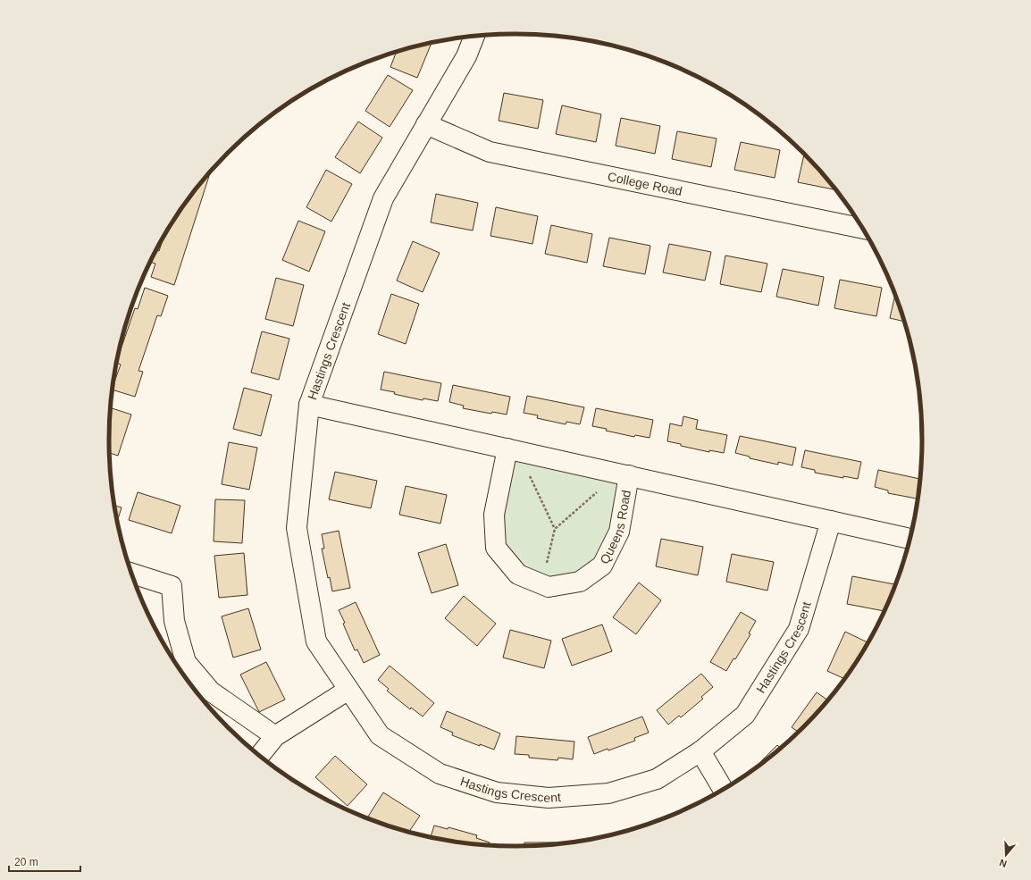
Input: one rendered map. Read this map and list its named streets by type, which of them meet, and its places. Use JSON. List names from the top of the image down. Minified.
{"streets":{"street":["College Road","Hastings Crescent","Queens Road"]},"crossings":[["College Road","Hastings Crescent"],["Hastings Crescent","Queens Road"]],"scale_bar":"20 m","north":"bottom"}
